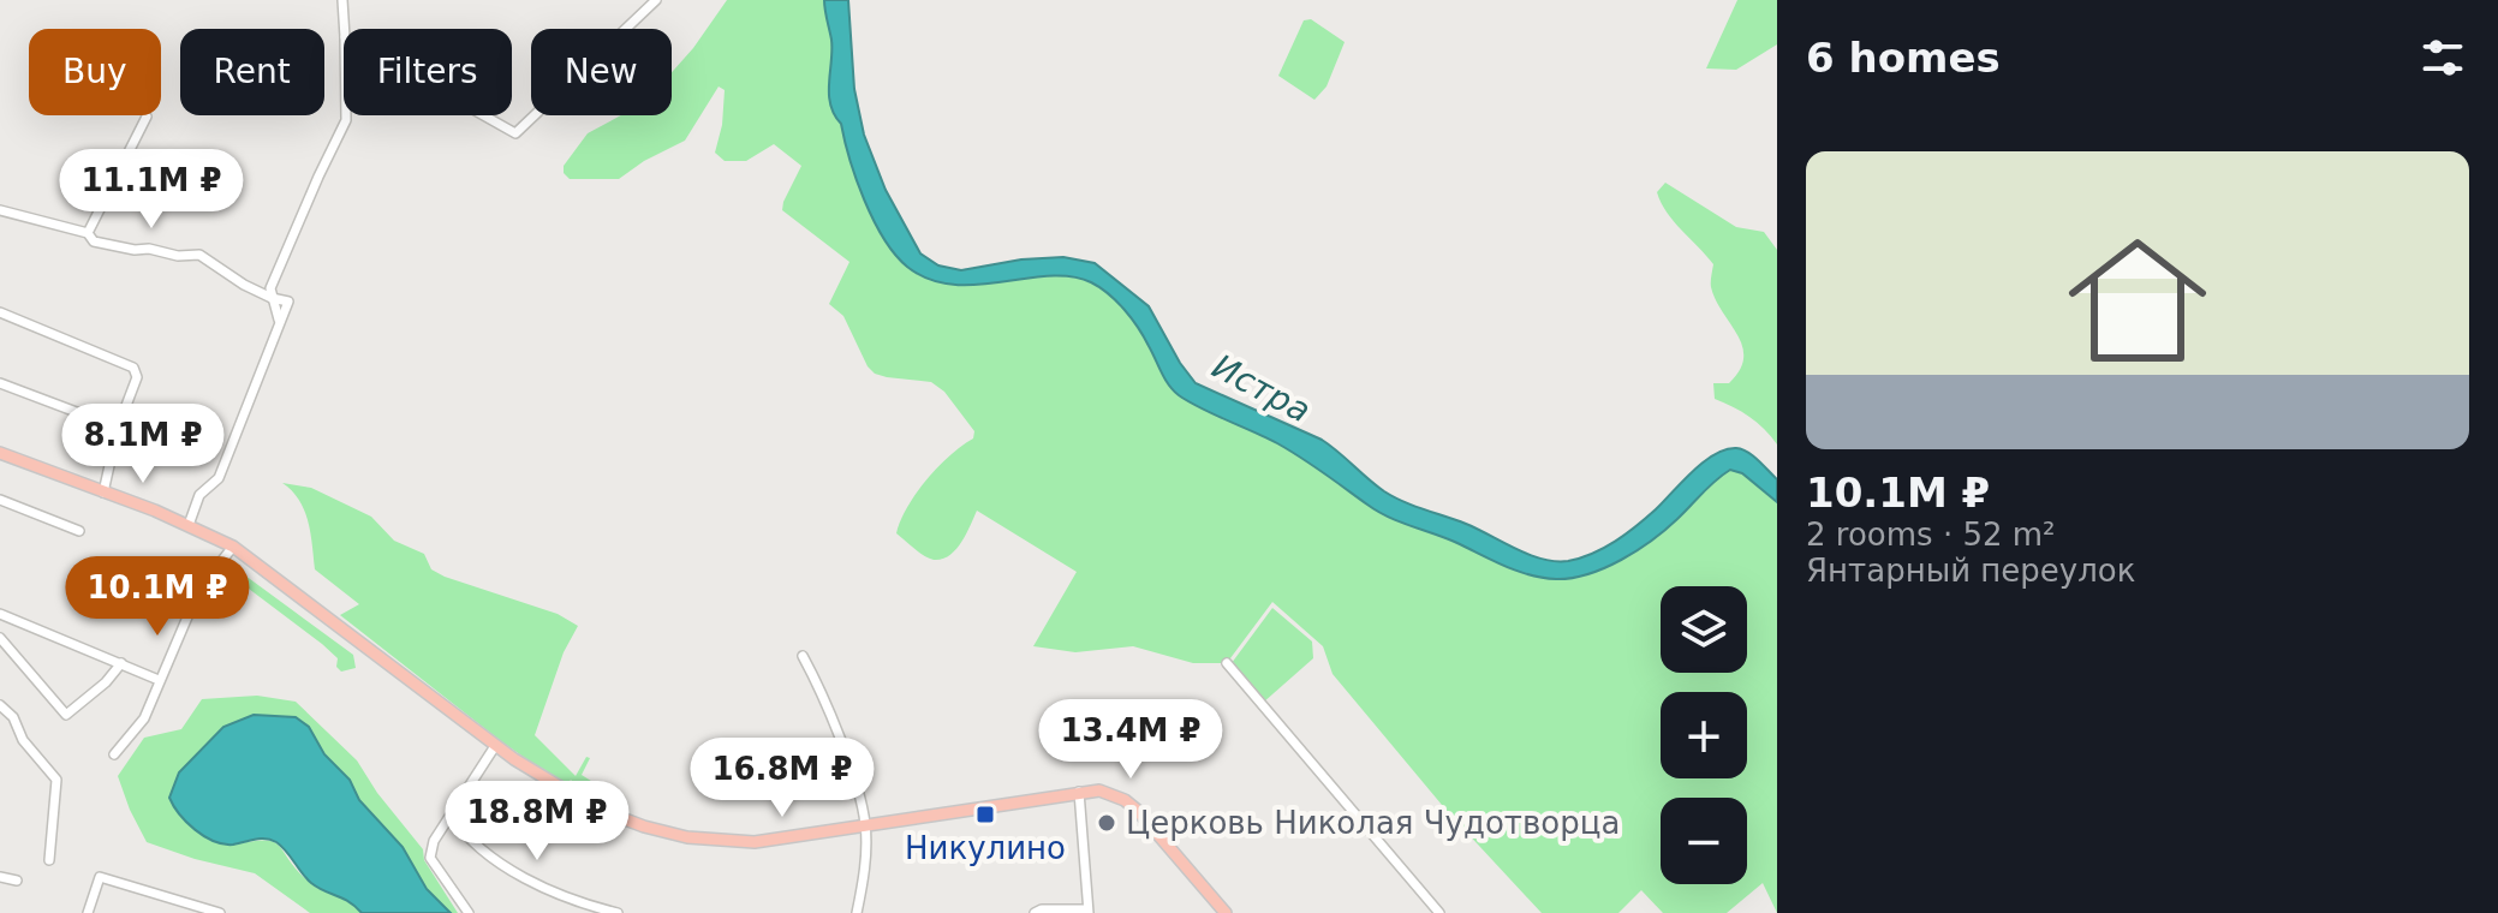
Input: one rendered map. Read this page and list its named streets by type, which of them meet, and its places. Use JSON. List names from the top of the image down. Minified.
{"water":["Истра"],"places":{"transit":["Никулино"],"other":["Церковь Николая Чудотворца"]},"page":{"heading":"6 homes","chip":["Buy","Rent","Filters","New"],"list":[{"name":"10.1M ₽","note":"2 rooms · 52 m² · Янтарный переулок"}],"price":["11.1M ₽","8.1M ₽","10.1M ₽","13.4M ₽","16.8M ₽","18.8M ₽"],"map_buttons":["+","−"]}}
